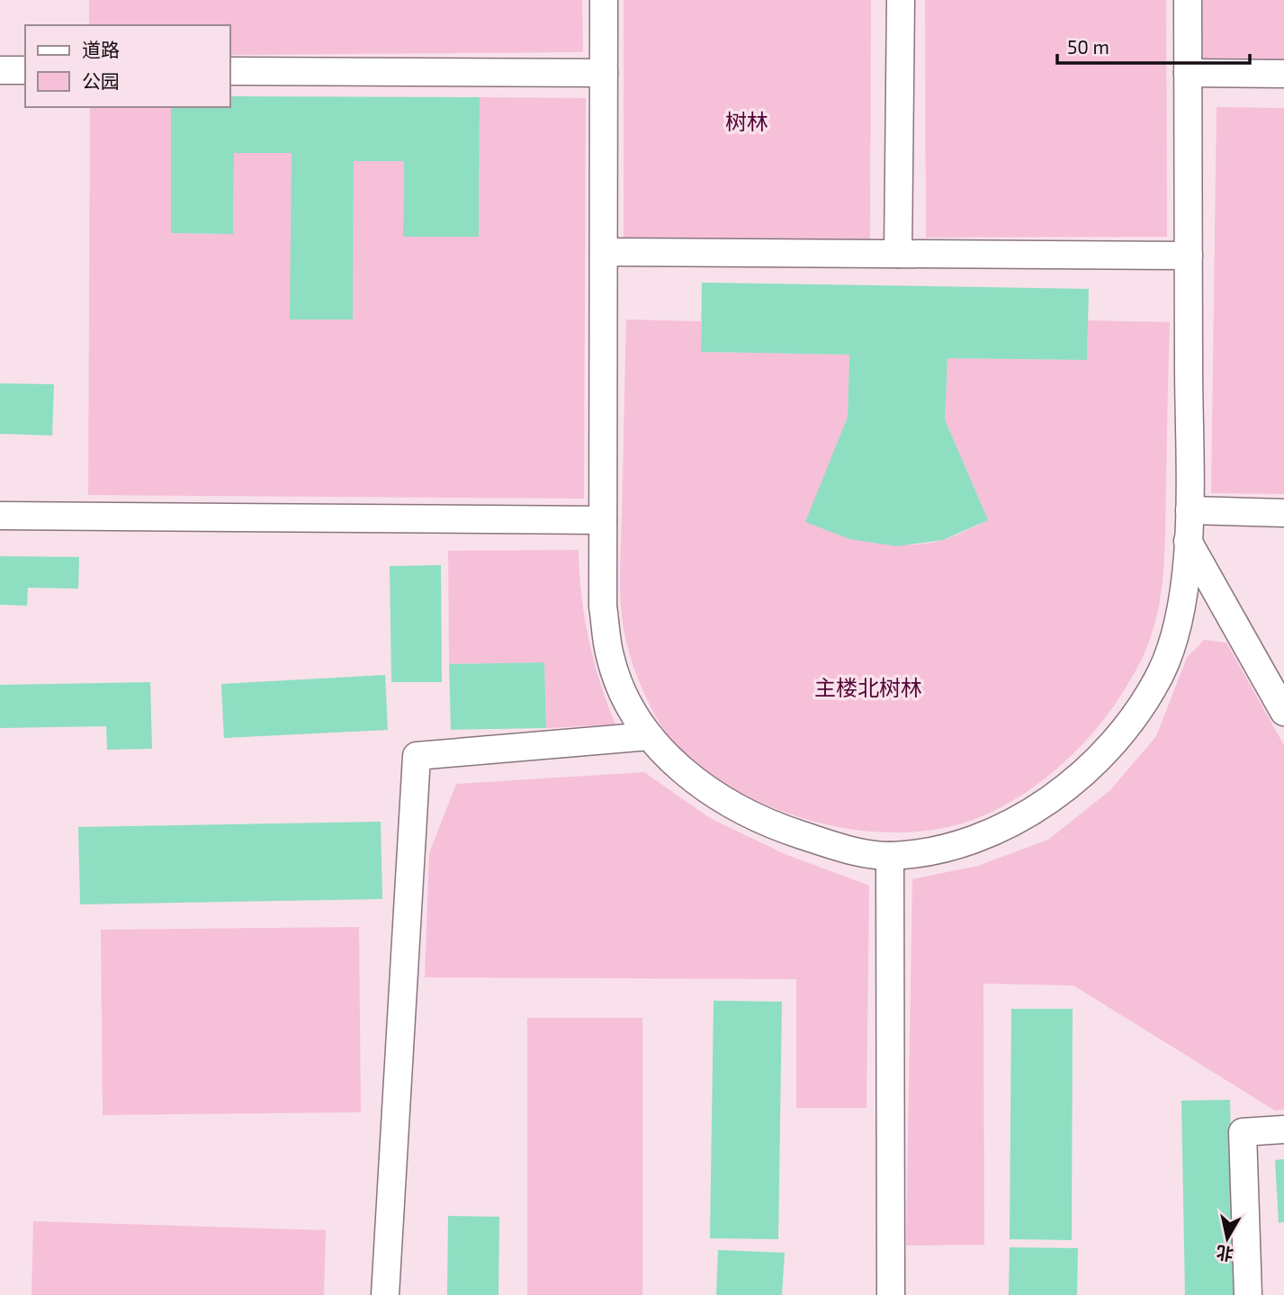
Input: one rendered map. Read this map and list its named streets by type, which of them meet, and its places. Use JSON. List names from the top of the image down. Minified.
{"parks":["树林","主楼北树林"],"legend":["道路","公园"],"scale_bar":"50 m","north":"bottom"}
